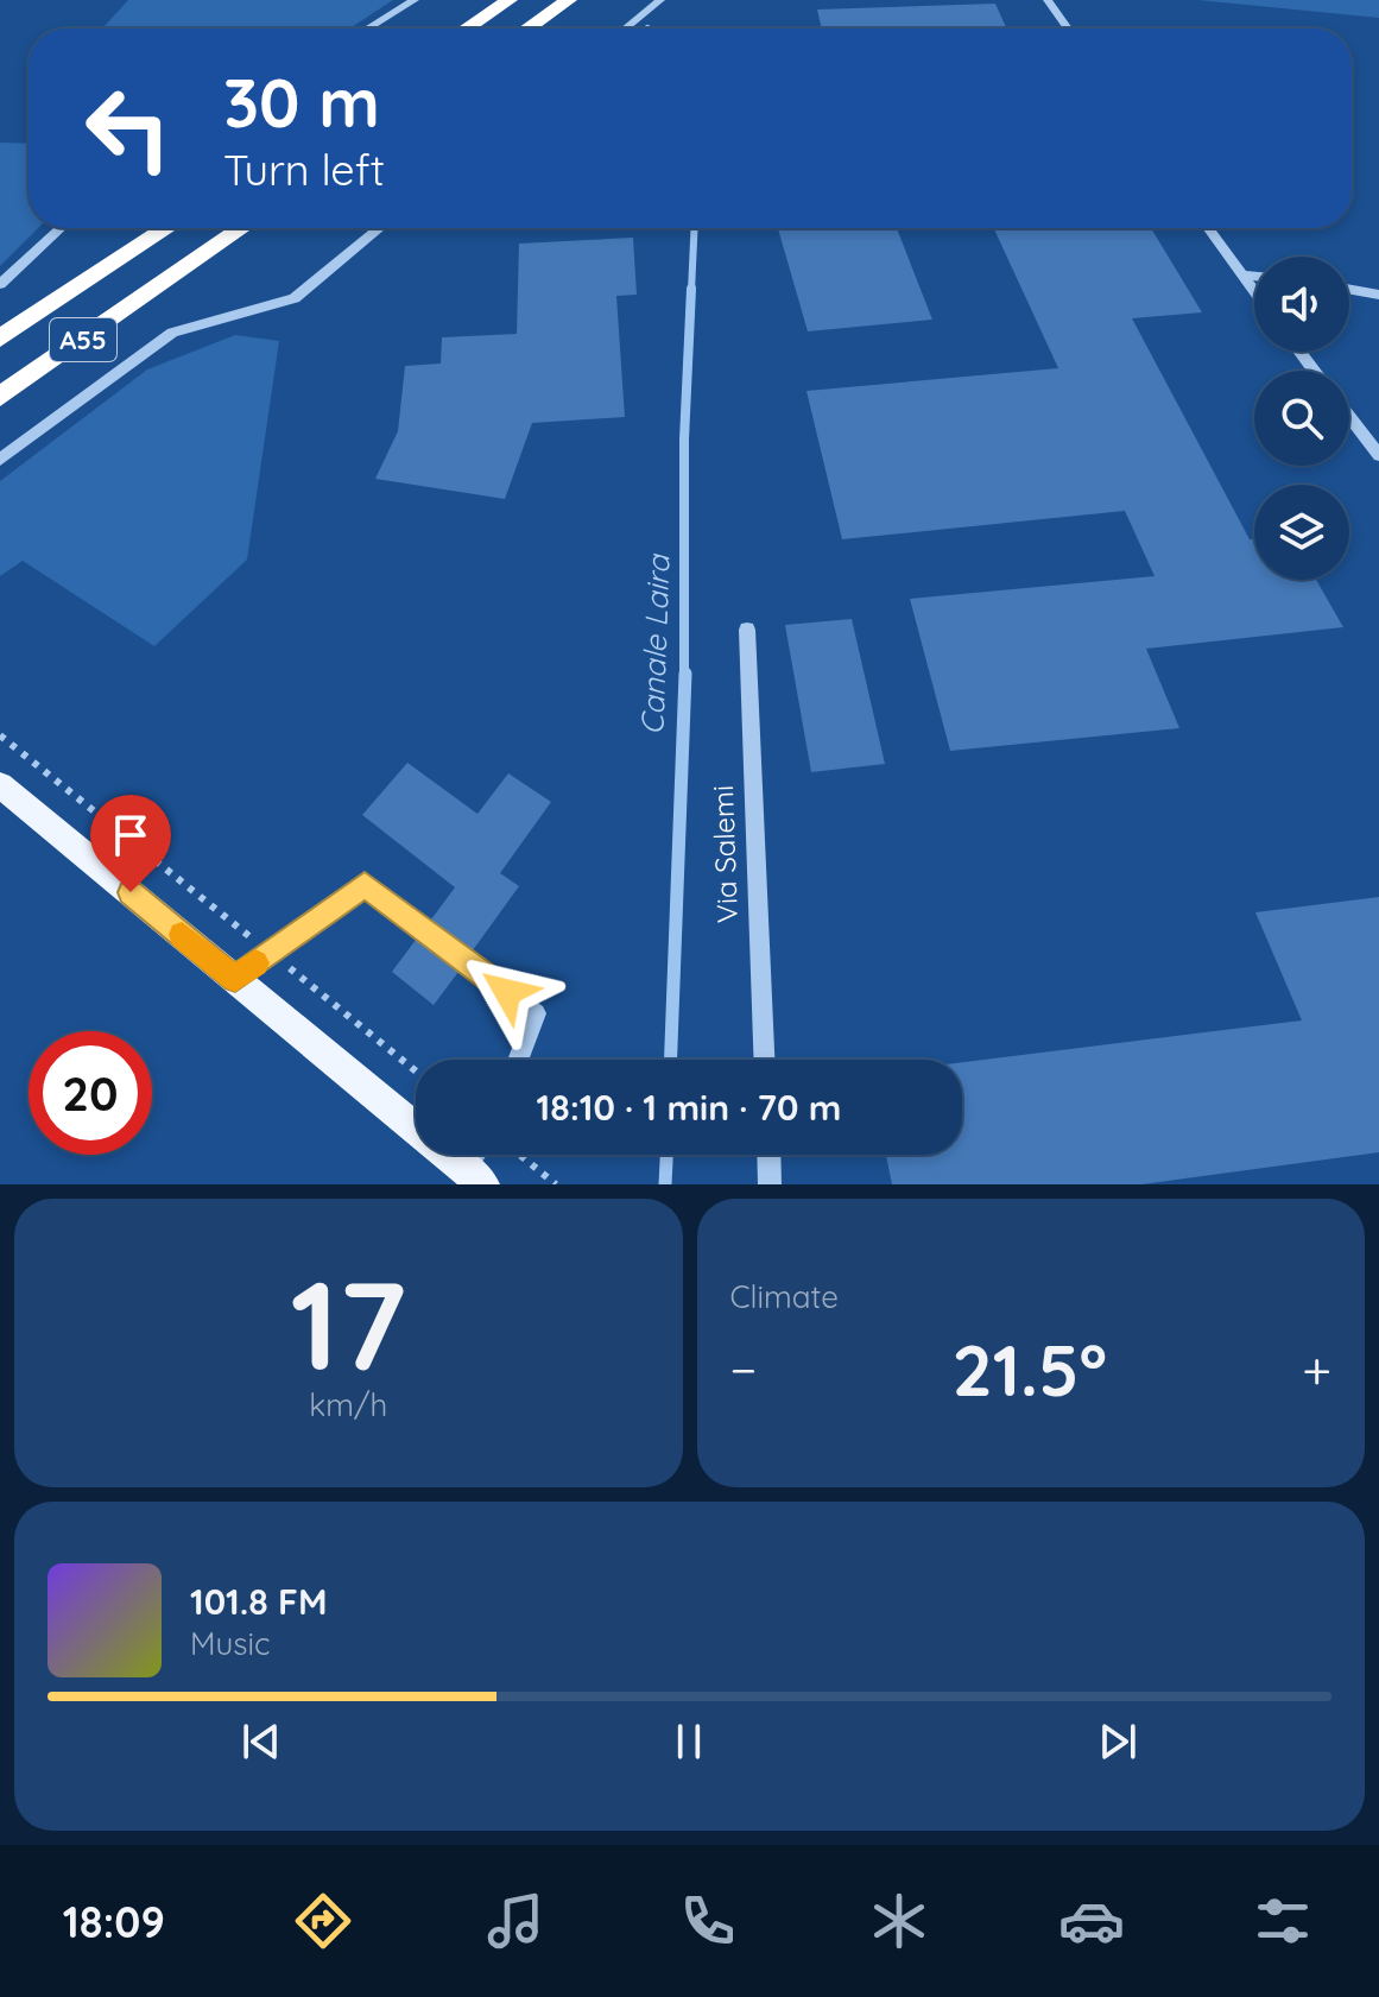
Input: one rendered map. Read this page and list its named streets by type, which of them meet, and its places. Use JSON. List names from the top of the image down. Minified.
{"streets":{"highway":["A55"],"street":["Via Salemi"]},"water":["Canale Laira"],"page":{"turn":["30 m","Turn left"],"limit":"20","trip":"18:10 · 1 min · 70 m","tile":[["17","km/h"],"Climate"],"heat":["−","21.5°","+"],"song":["101.8 FM","Music"],"tabs":"18:09"}}
